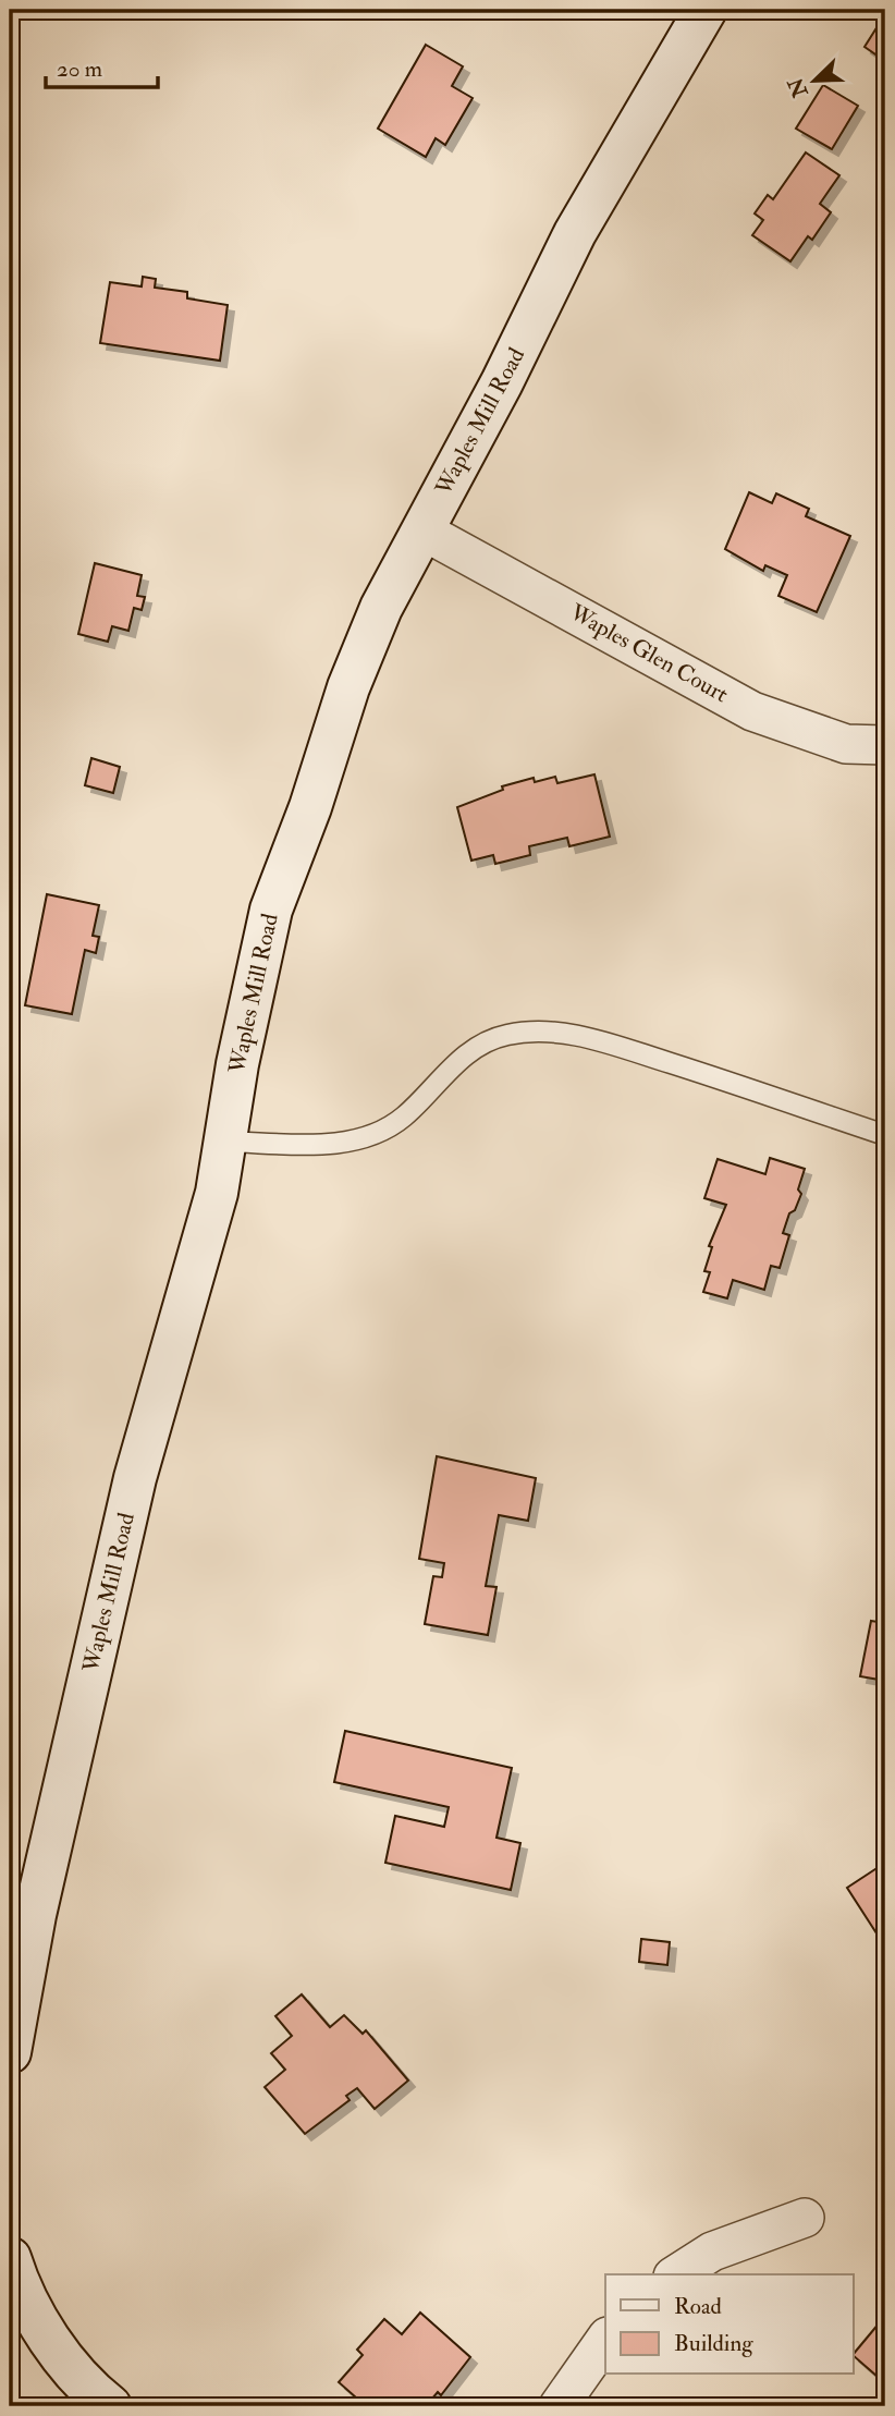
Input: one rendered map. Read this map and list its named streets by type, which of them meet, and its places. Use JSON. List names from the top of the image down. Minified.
{"streets":{"main road":["Waples Mill Road"],"street":["Waples Glen Court"]},"crossings":[["Waples Mill Road","Waples Glen Court"]],"legend":["Road","Building"],"scale_bar":"20 m","north":"bottom left"}
